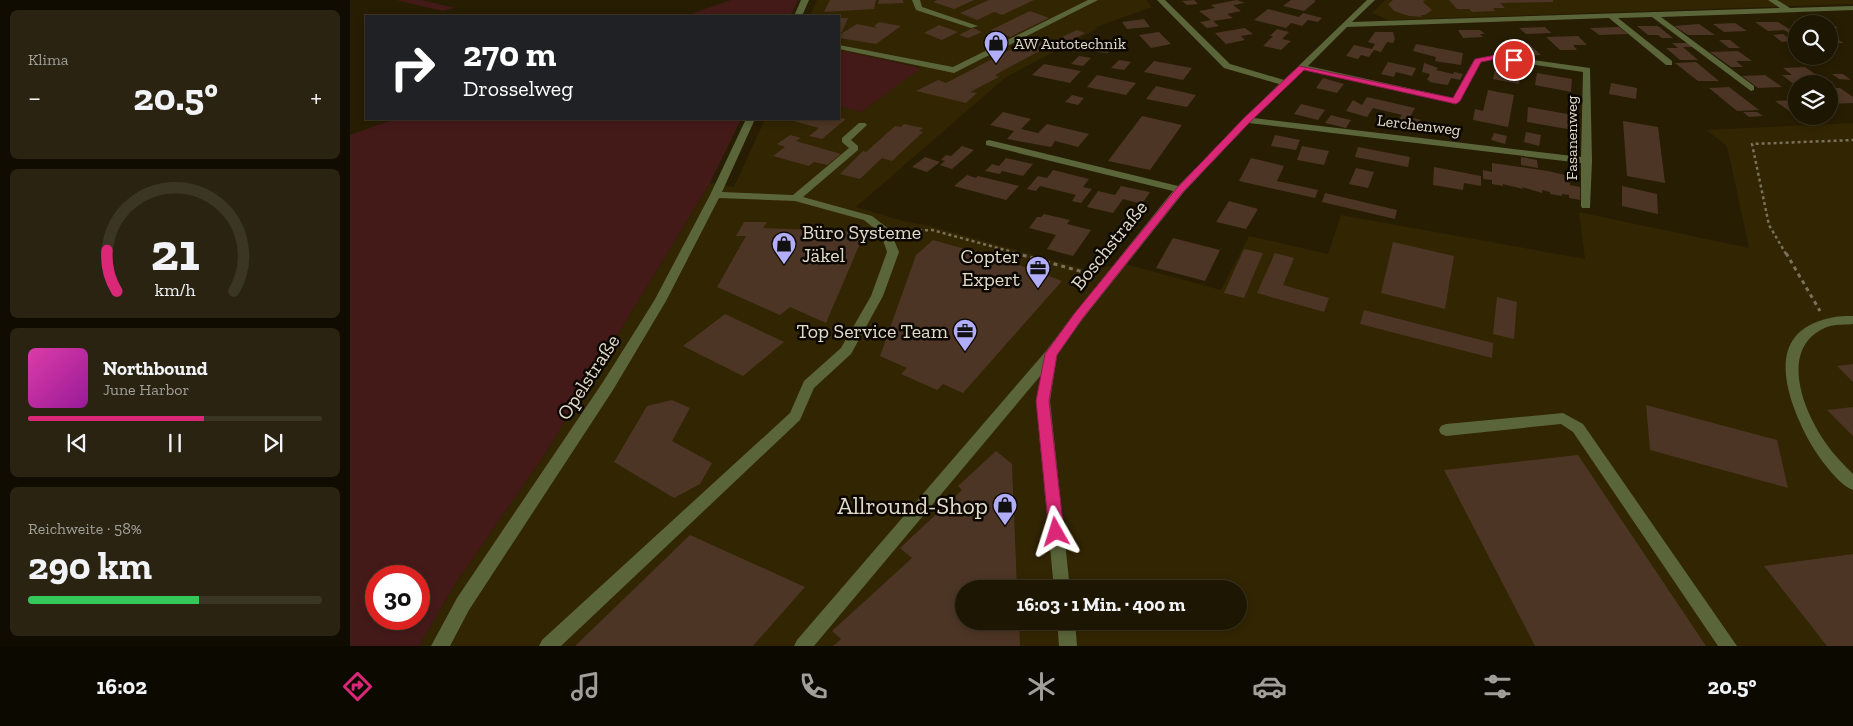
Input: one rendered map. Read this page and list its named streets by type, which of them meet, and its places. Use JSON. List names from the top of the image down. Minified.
{"streets":{"street":["Lerchenweg","Fasanenweg","Boschstraße","Opelstraße"]},"crossings":[["Lerchenweg","Fasanenweg"],["Lerchenweg","Boschstraße"],["Fasanenweg","Boschstraße"]],"places":{"shop":["AW Autotechnik","Büro Systeme Jäkel","Allround-Shop"],"office":["Copter Expert","Top Service Team"]},"page":{"tile":["Klima",["Reichweite · 58%","290 km"]],"turn":["270 m","Drosselweg"],"heat":["−","20.5°","+"],"song":["Northbound","June Harbor"],"limit":"30","trip":"16:03 · 1 Min. · 400 m","tabs":["16:02","20.5°"],"gauge":["21","km/h"]}}
